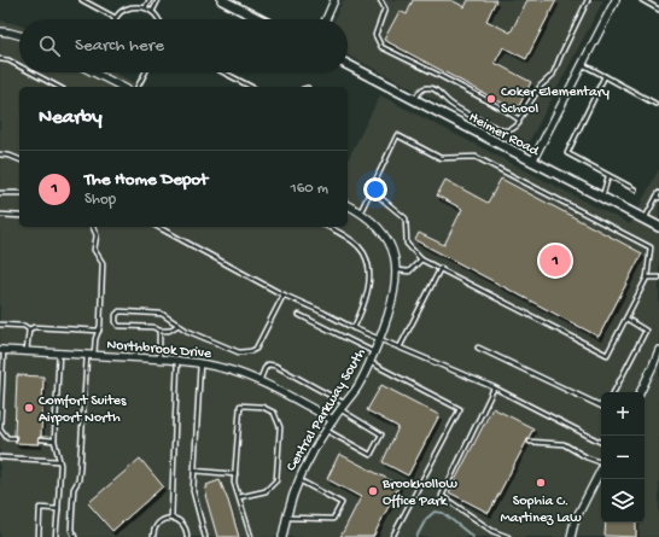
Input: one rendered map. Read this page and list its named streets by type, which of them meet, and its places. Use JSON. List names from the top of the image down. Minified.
{"streets":{"street":["Heimer Road","Northbrook Drive","Central Parkway South"]},"crossings":[["Northbrook Drive","Central Parkway South"]],"places":["Coker Elementary School","Comfort Suites Airport North","Sophia C. Martinez Law","Brookhollow Office Park"],"page":{"search":"Search here","heading":"Nearby","list":[{"mark":"1","name":"The Home Depot","note":"Shop","value":"160 m"}],"pins":"1","map_buttons":["+","−"]}}
